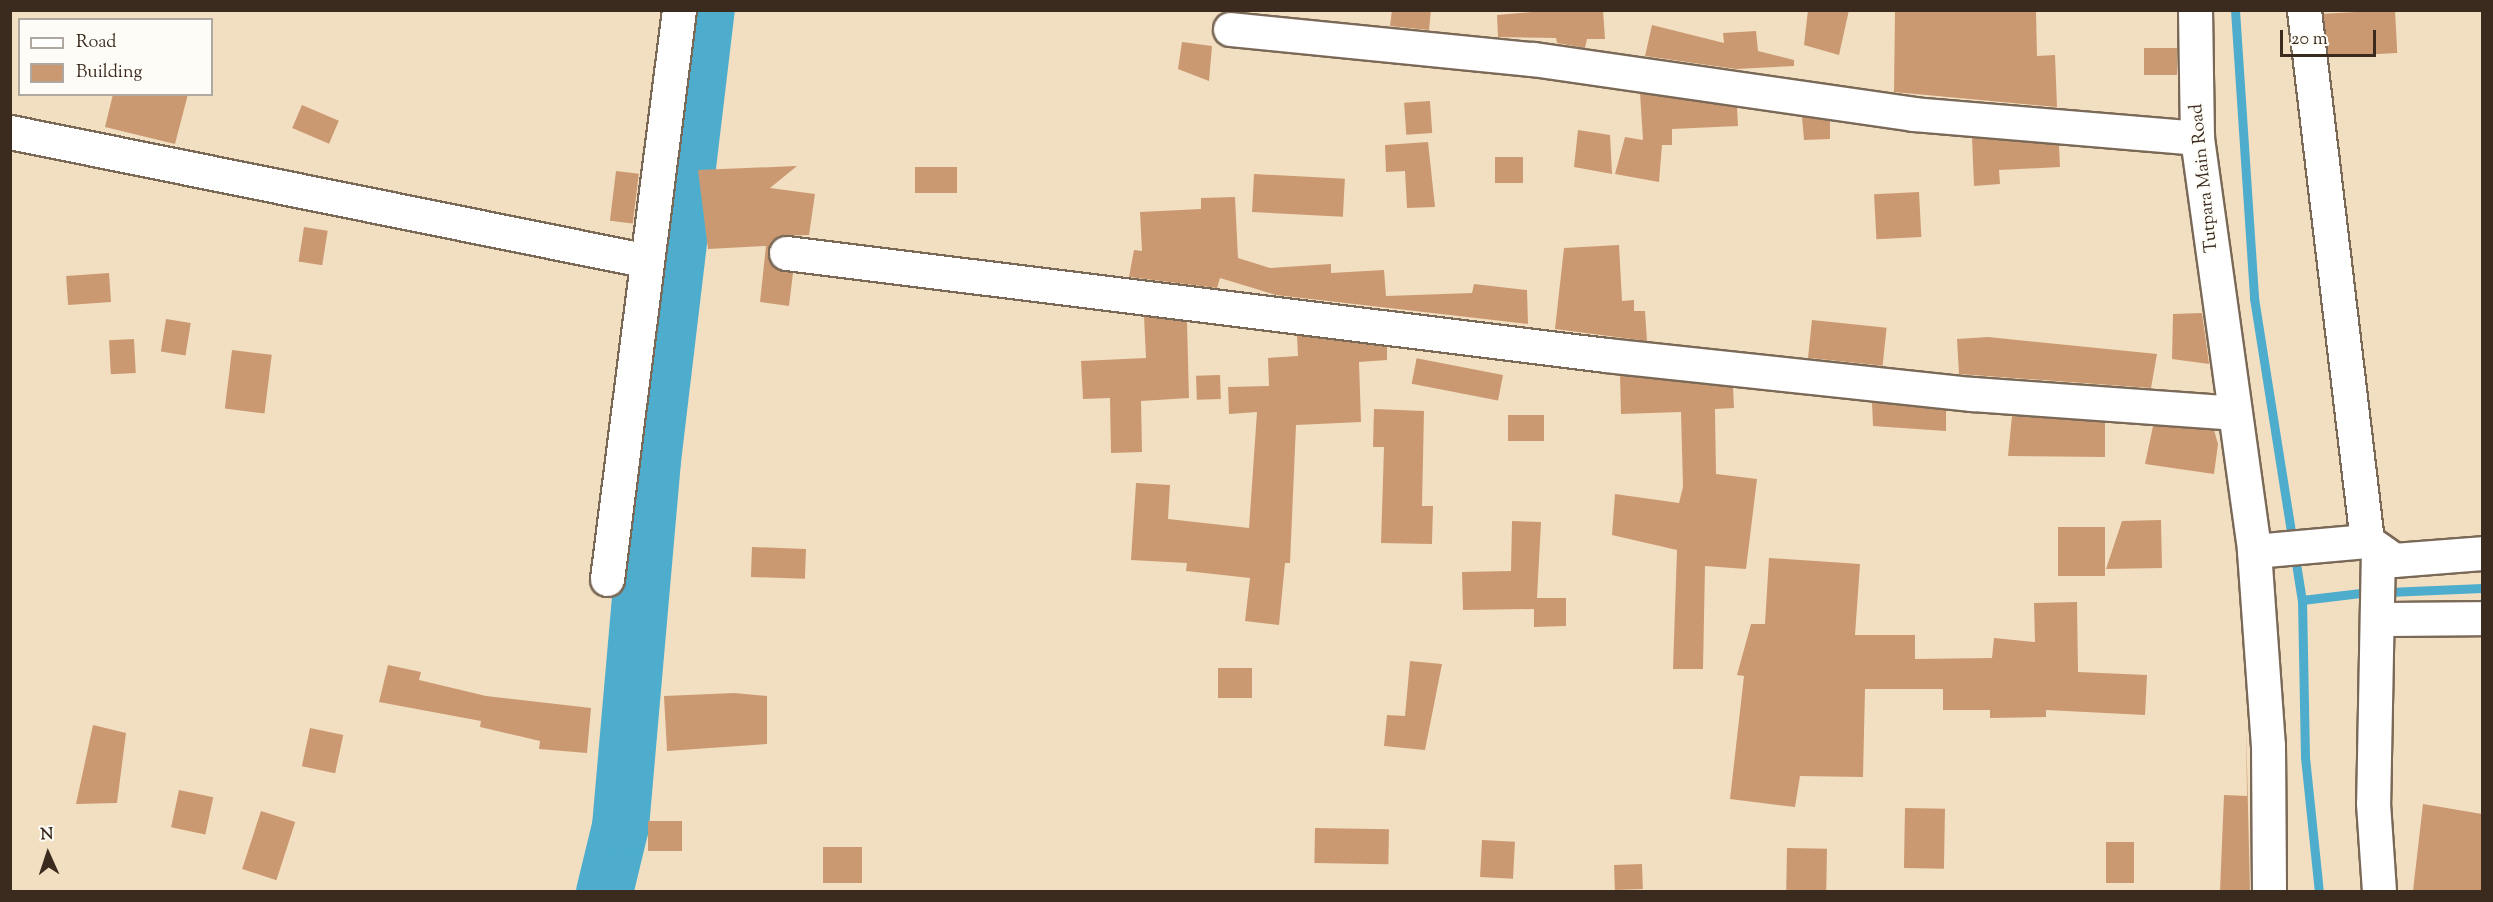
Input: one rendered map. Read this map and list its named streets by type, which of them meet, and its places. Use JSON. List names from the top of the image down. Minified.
{"streets":{"street":["Tutpara Main Road"]},"legend":["Road","Building"],"scale_bar":"20 m","north":"top"}
